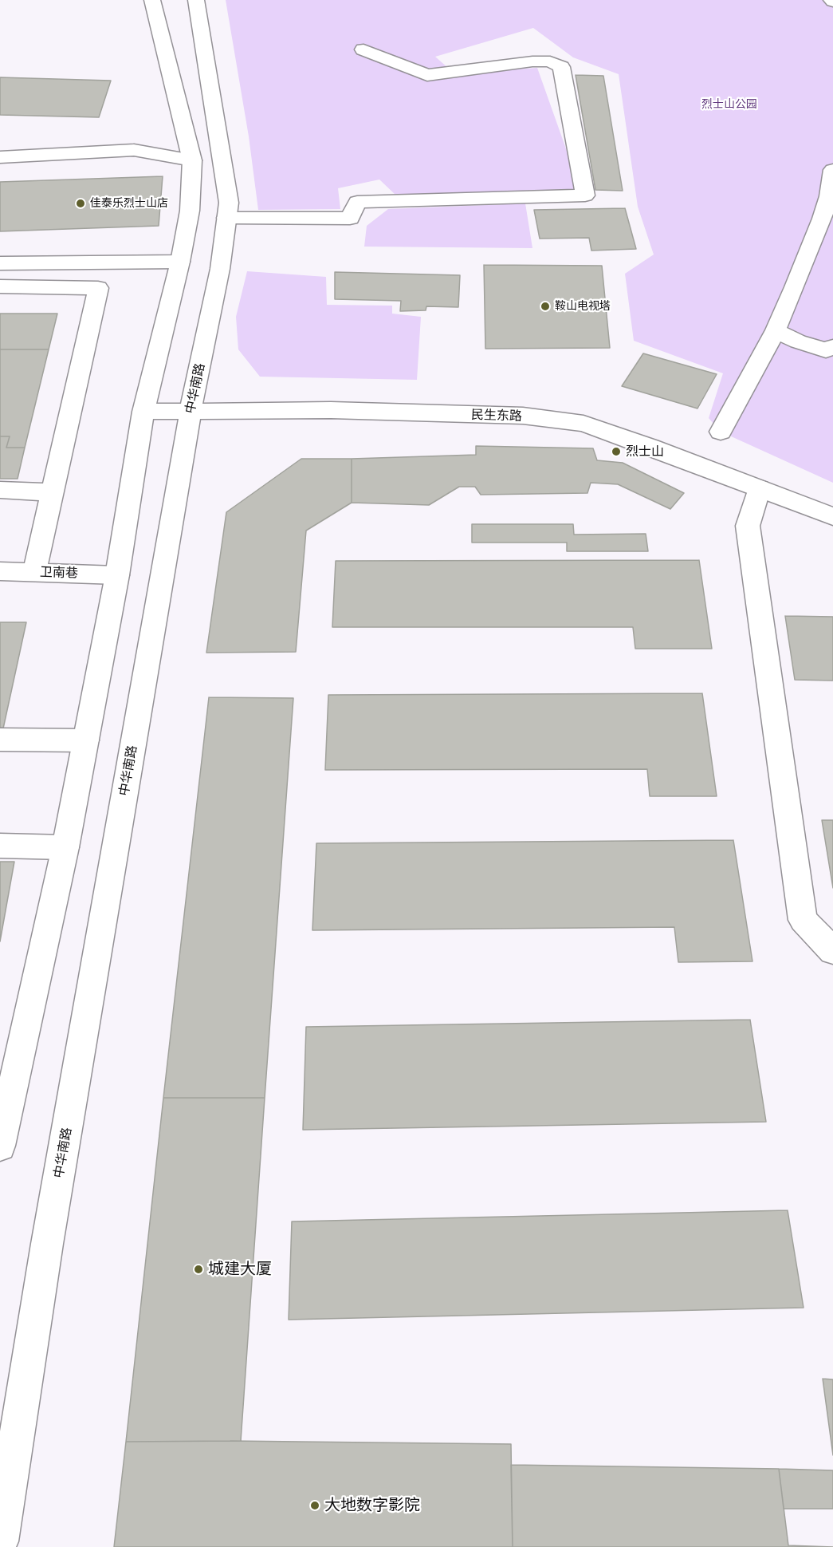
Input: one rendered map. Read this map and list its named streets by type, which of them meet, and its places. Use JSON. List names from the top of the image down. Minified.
{"streets":{"main road":["中华南路","民生东路","卫南巷"]},"crossings":[["中华南路","民生东路"]],"parks":["烈士山公园"],"places":["佳泰乐烈士山店","鞍山电视塔","烈士山","城建大厦","大地数字影院"]}
